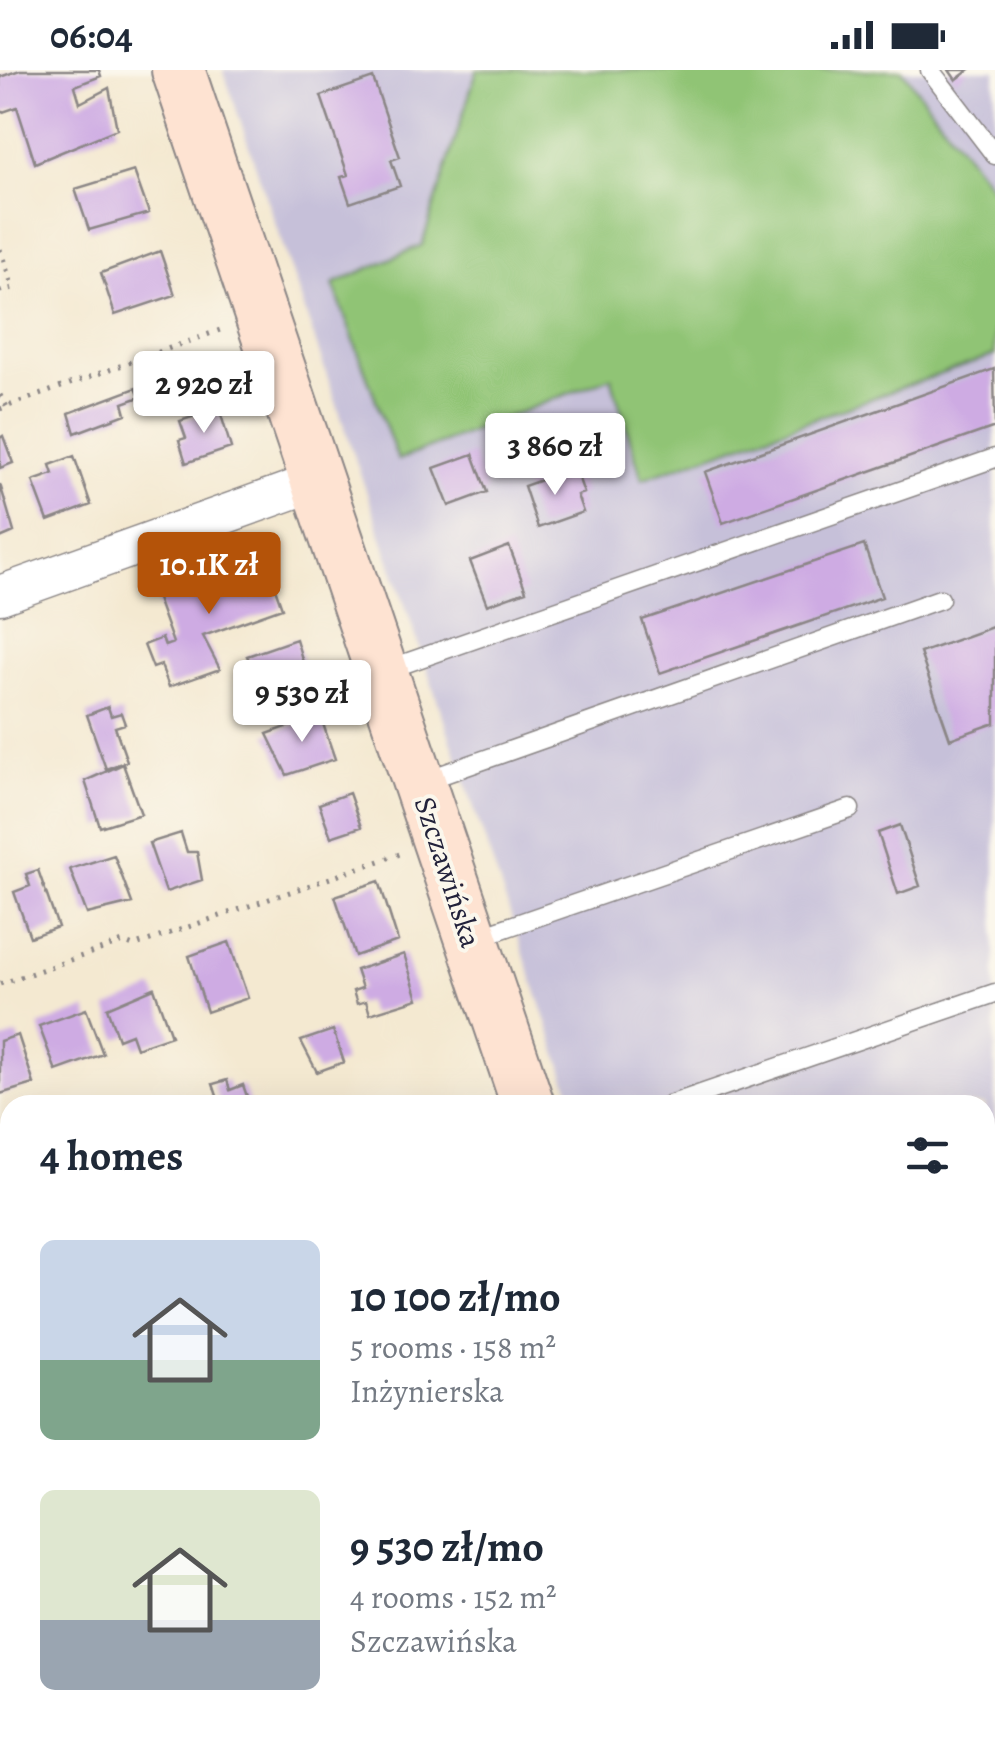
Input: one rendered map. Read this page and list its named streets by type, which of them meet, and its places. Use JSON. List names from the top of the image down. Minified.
{"streets":{"street":["Szczawińska"]},"page":{"status":"06:04","price":["2 920 zł","3 860 zł","10.1K zł","9 530 zł"],"heading":"4 homes","list":[{"name":"10 100 zł/mo","note":"5 rooms · 158 m² · Inżynierska"},{"name":"9 530 zł/mo","note":"4 rooms · 152 m² · Szczawińska"}]}}
